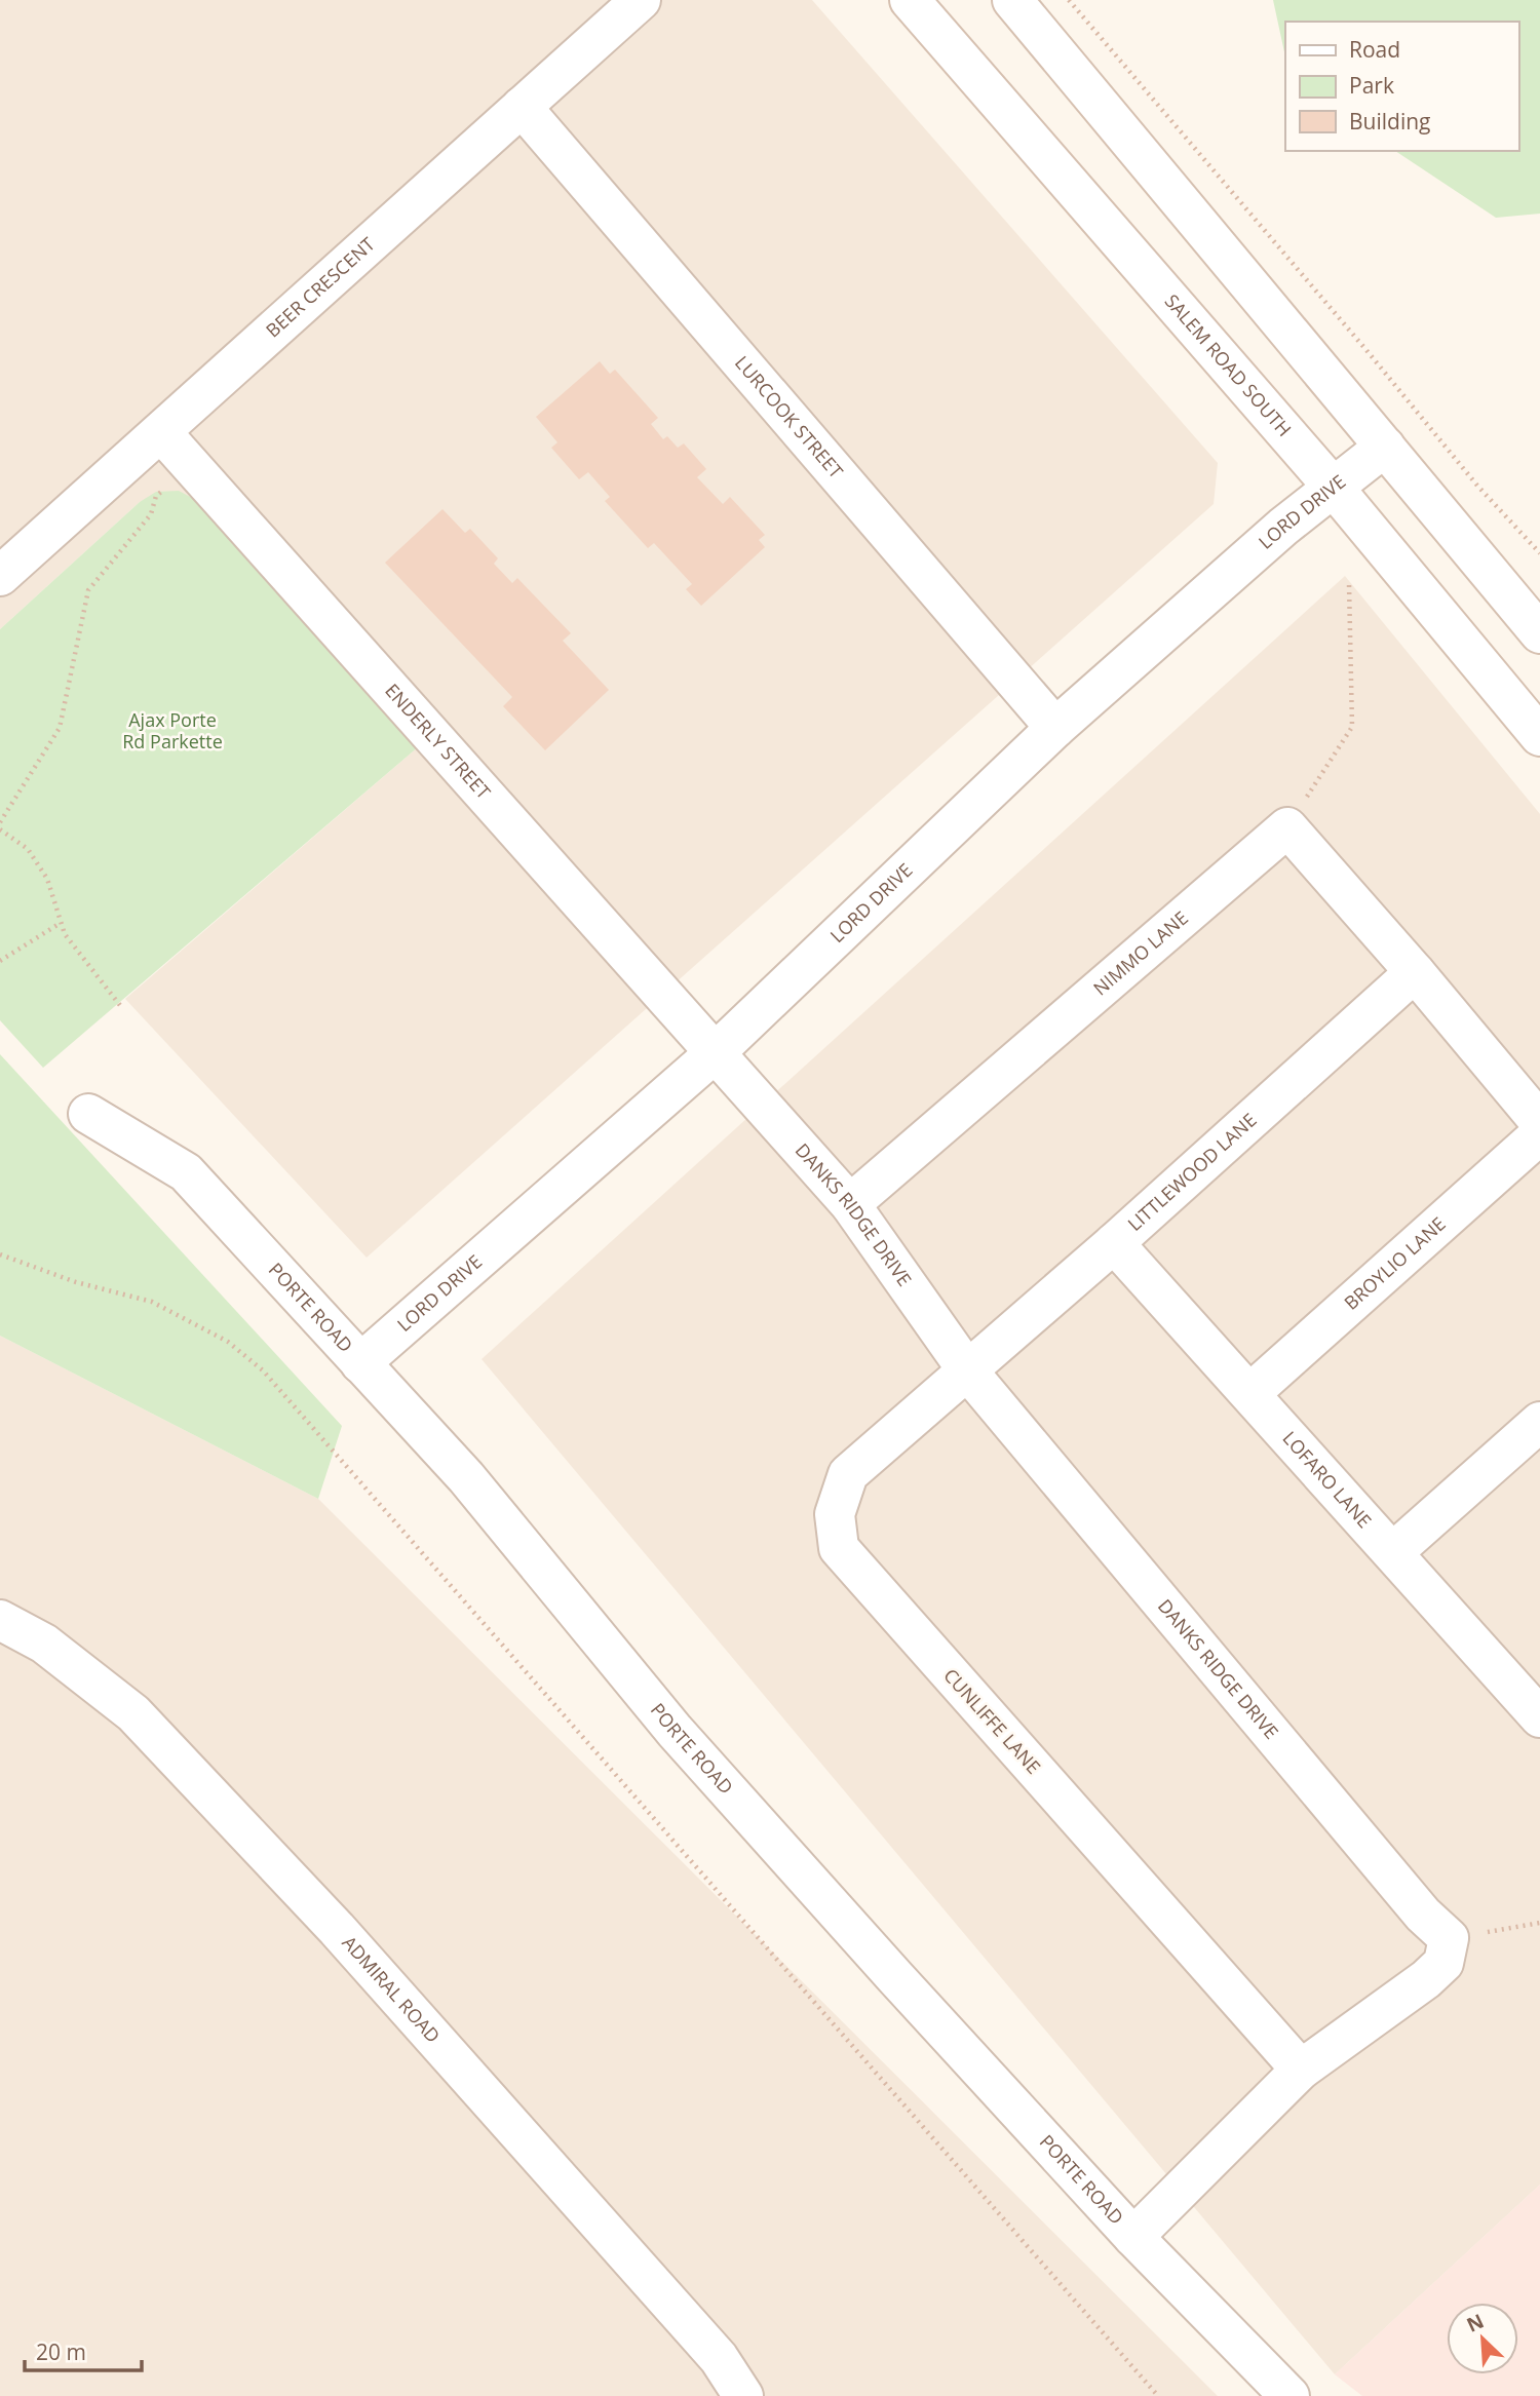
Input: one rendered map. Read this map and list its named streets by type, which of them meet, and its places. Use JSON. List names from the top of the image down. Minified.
{"streets":{"street":["BEER CRESCENT","SALEM ROAD SOUTH","LURCOOK STREET","LORD DRIVE","ENDERLY STREET","NIMMO LANE","LITTLEWOOD LANE","DANKS RIDGE DRIVE","BROYLIO LANE","PORTE ROAD","LOFARO LANE","CUNLIFFE LANE","ADMIRAL ROAD"]},"crossings":[["BEER CRESCENT","LURCOOK STREET"],["BEER CRESCENT","ENDERLY STREET"],["SALEM ROAD SOUTH","LORD DRIVE"],["LURCOOK STREET","LORD DRIVE"],["LORD DRIVE","ENDERLY STREET"],["LORD DRIVE","DANKS RIDGE DRIVE"],["LORD DRIVE","PORTE ROAD"],["ENDERLY STREET","DANKS RIDGE DRIVE"],["NIMMO LANE","DANKS RIDGE DRIVE"],["LITTLEWOOD LANE","DANKS RIDGE DRIVE"],["LITTLEWOOD LANE","LOFARO LANE"],["LITTLEWOOD LANE","CUNLIFFE LANE"],["DANKS RIDGE DRIVE","CUNLIFFE LANE"],["BROYLIO LANE","LOFARO LANE"]],"parks":["Ajax Porte Rd Parkette"],"legend":["Road","Park","Building"],"scale_bar":"20 m","north":"top left"}
